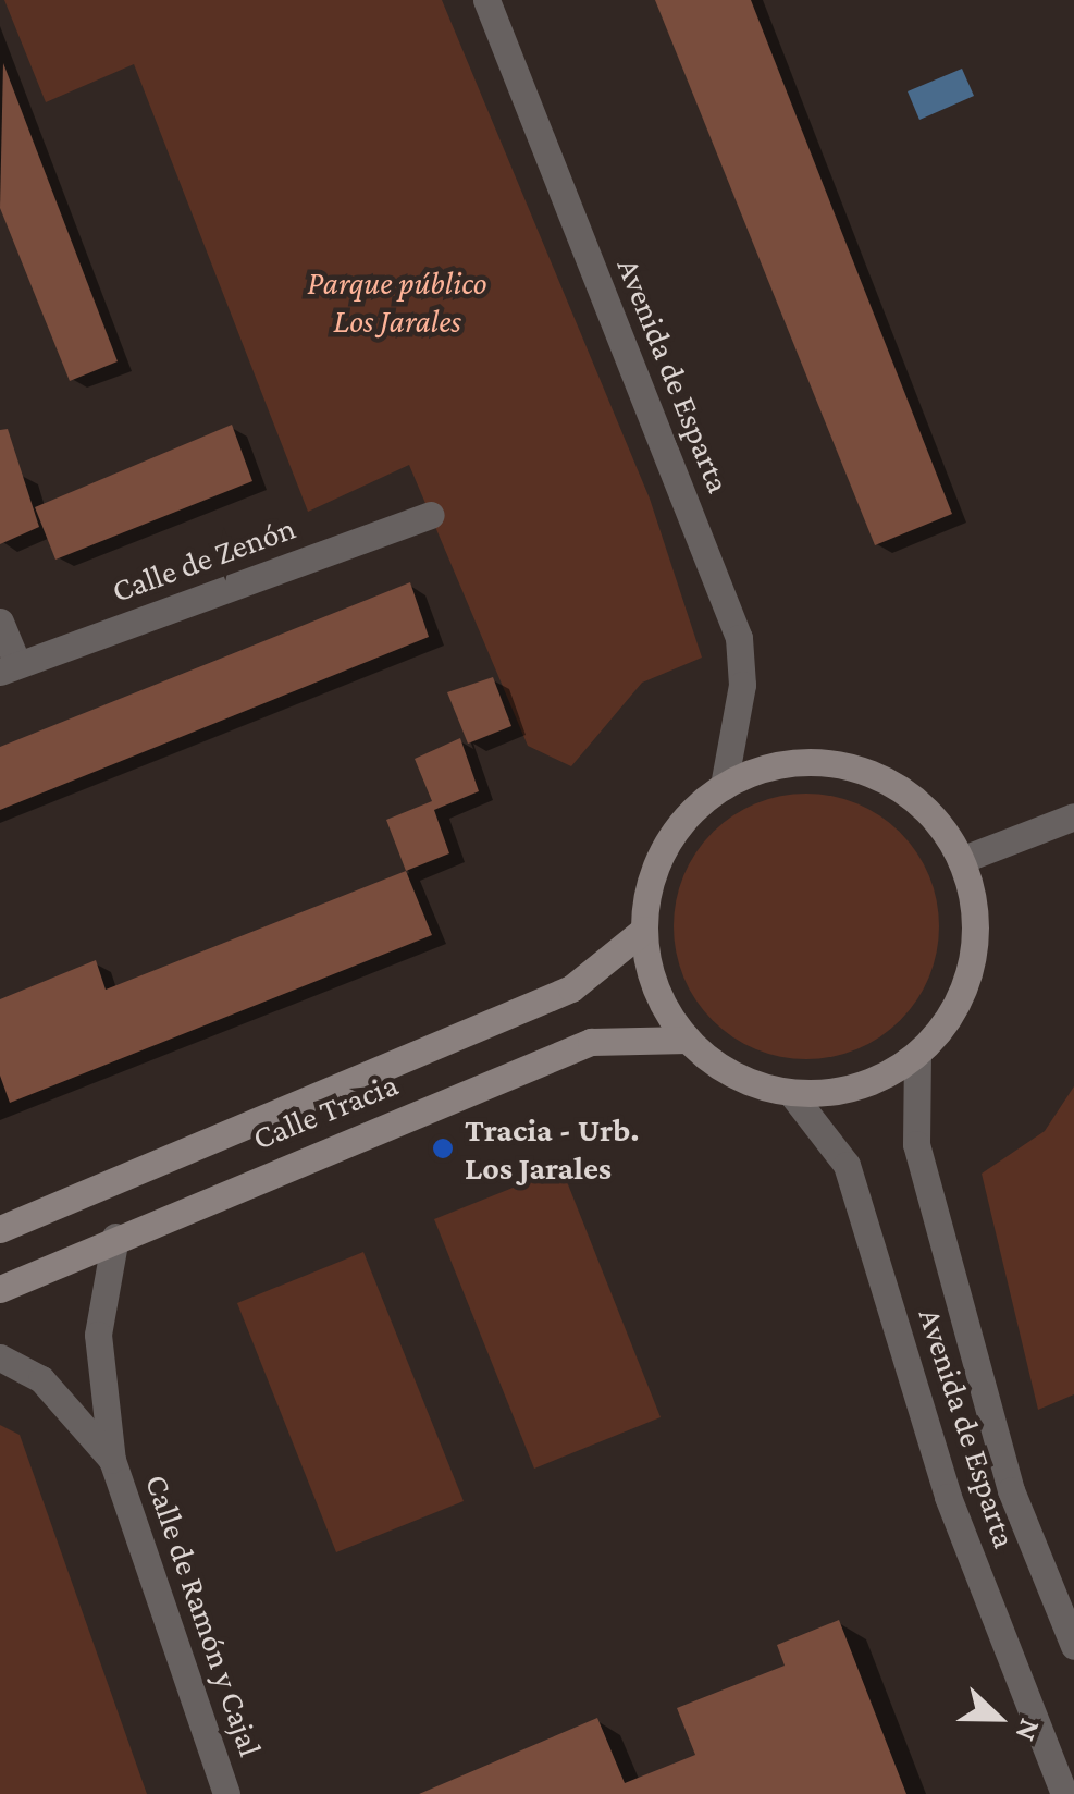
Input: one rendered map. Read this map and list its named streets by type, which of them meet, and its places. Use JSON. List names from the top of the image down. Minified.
{"streets":{"street":["Avenida de Esparta","Calle de Zenón","Calle Tracia","Calle de Ramón y Cajal"]},"crossings":[["Avenida de Esparta","Calle Tracia"],["Calle Tracia","Calle de Ramón y Cajal"]],"parks":["Parque público Los Jarales"],"places":["Tracia - Urb. Los Jarales"],"north":"right"}
